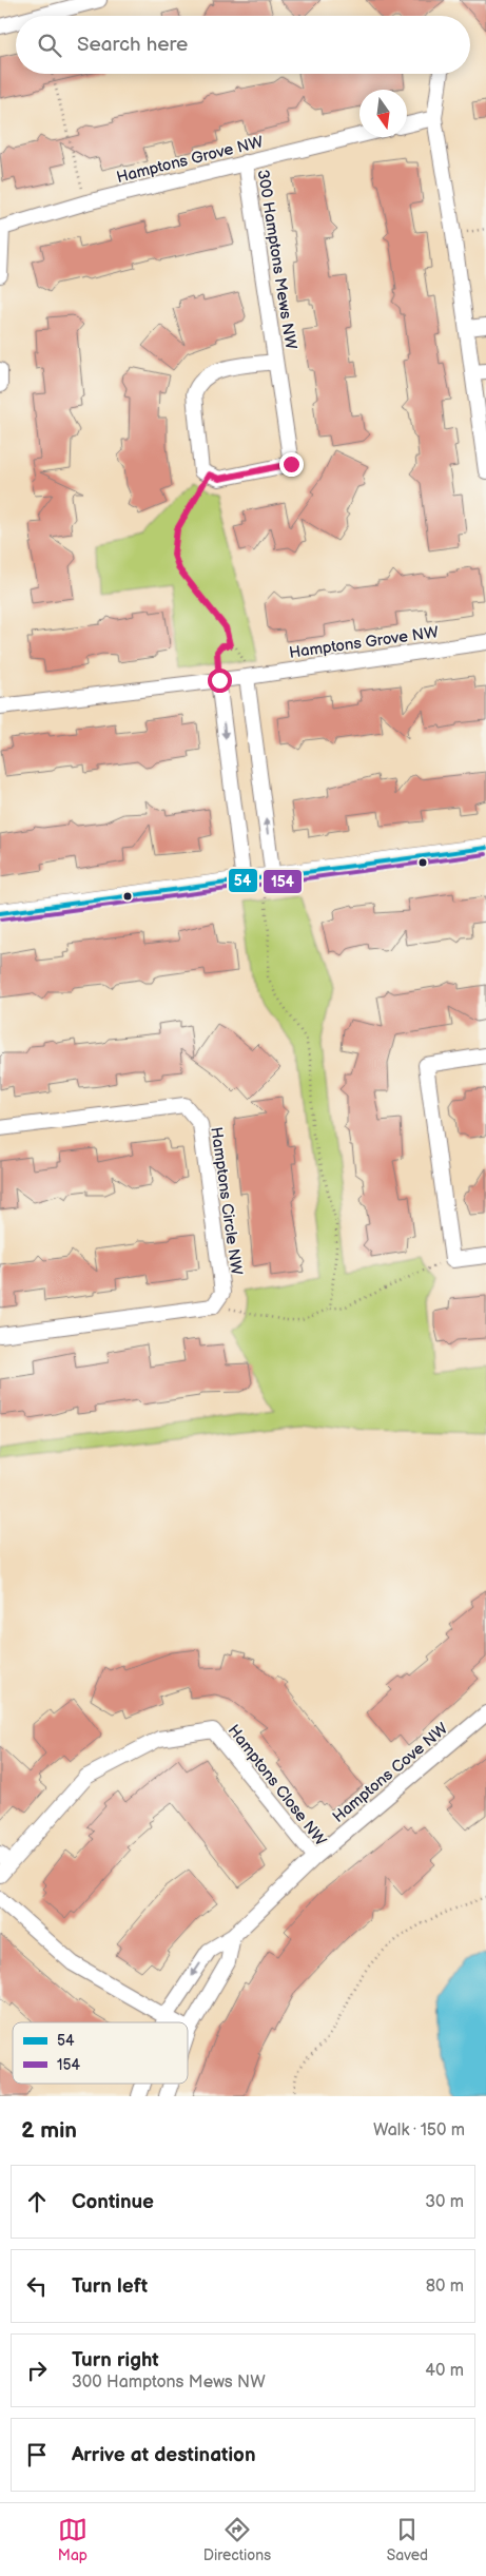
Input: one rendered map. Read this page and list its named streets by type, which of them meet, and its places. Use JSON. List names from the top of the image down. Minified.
{"streets":{"street":["Hamptons Grove NW","300 Hamptons Mews NW","Hamptons Circle NW","Hamptons Cove NW","Hamptons Close NW"]},"crossings":[["Hamptons Grove NW","300 Hamptons Mews NW"],["Hamptons Cove NW","Hamptons Close NW"]],"lines":["transit line 54","transit line 154"],"legend":["54","154"],"north":"bottom","page":{"search":"Search here","heading":["2 min","Walk · 150 m"],"list":[["Continue","30 m"],["Turn left","80 m"],["Turn right","300 Hamptons Mews NW","40 m"],"Arrive at destination"],"nav":["Map","Directions","Saved"]}}
